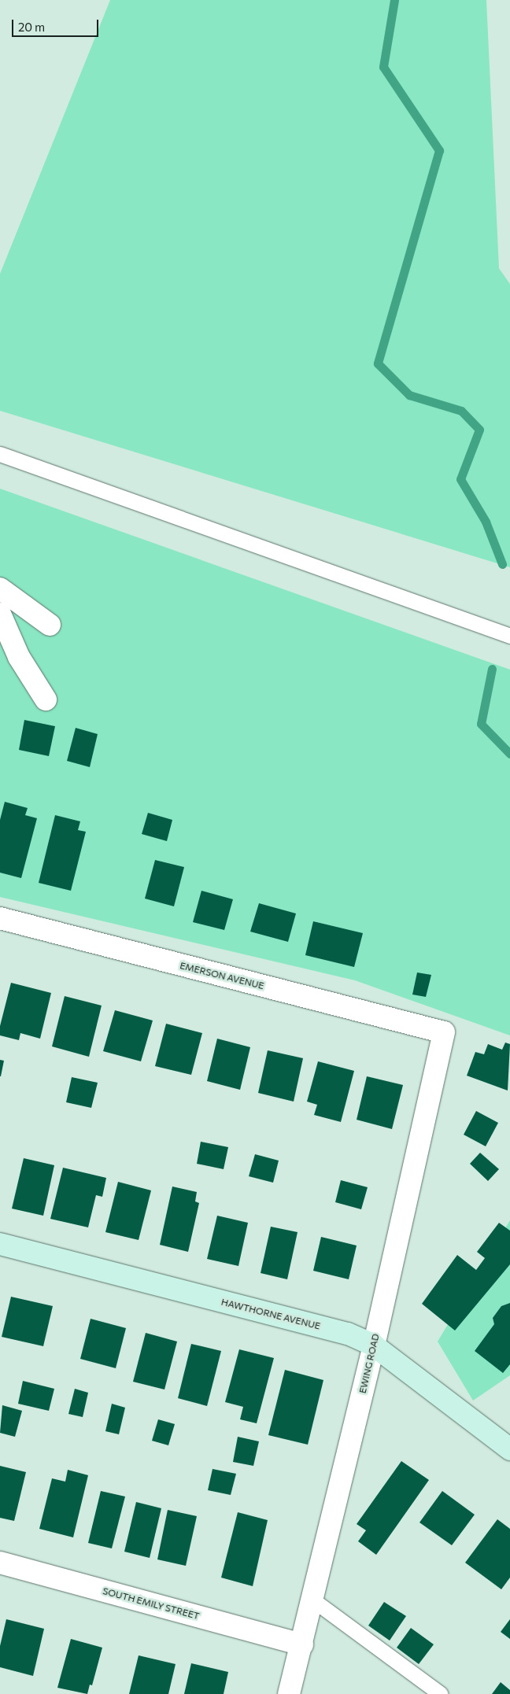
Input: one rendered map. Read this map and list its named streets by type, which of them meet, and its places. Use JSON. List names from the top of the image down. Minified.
{"streets":{"street":["EMERSON AVENUE","HAWTHORNE AVENUE","EWING ROAD","SOUTH EMILY STREET"]},"crossings":[["EMERSON AVENUE","EWING ROAD"],["HAWTHORNE AVENUE","EWING ROAD"],["EWING ROAD","SOUTH EMILY STREET"]],"scale_bar":"20 m"}
